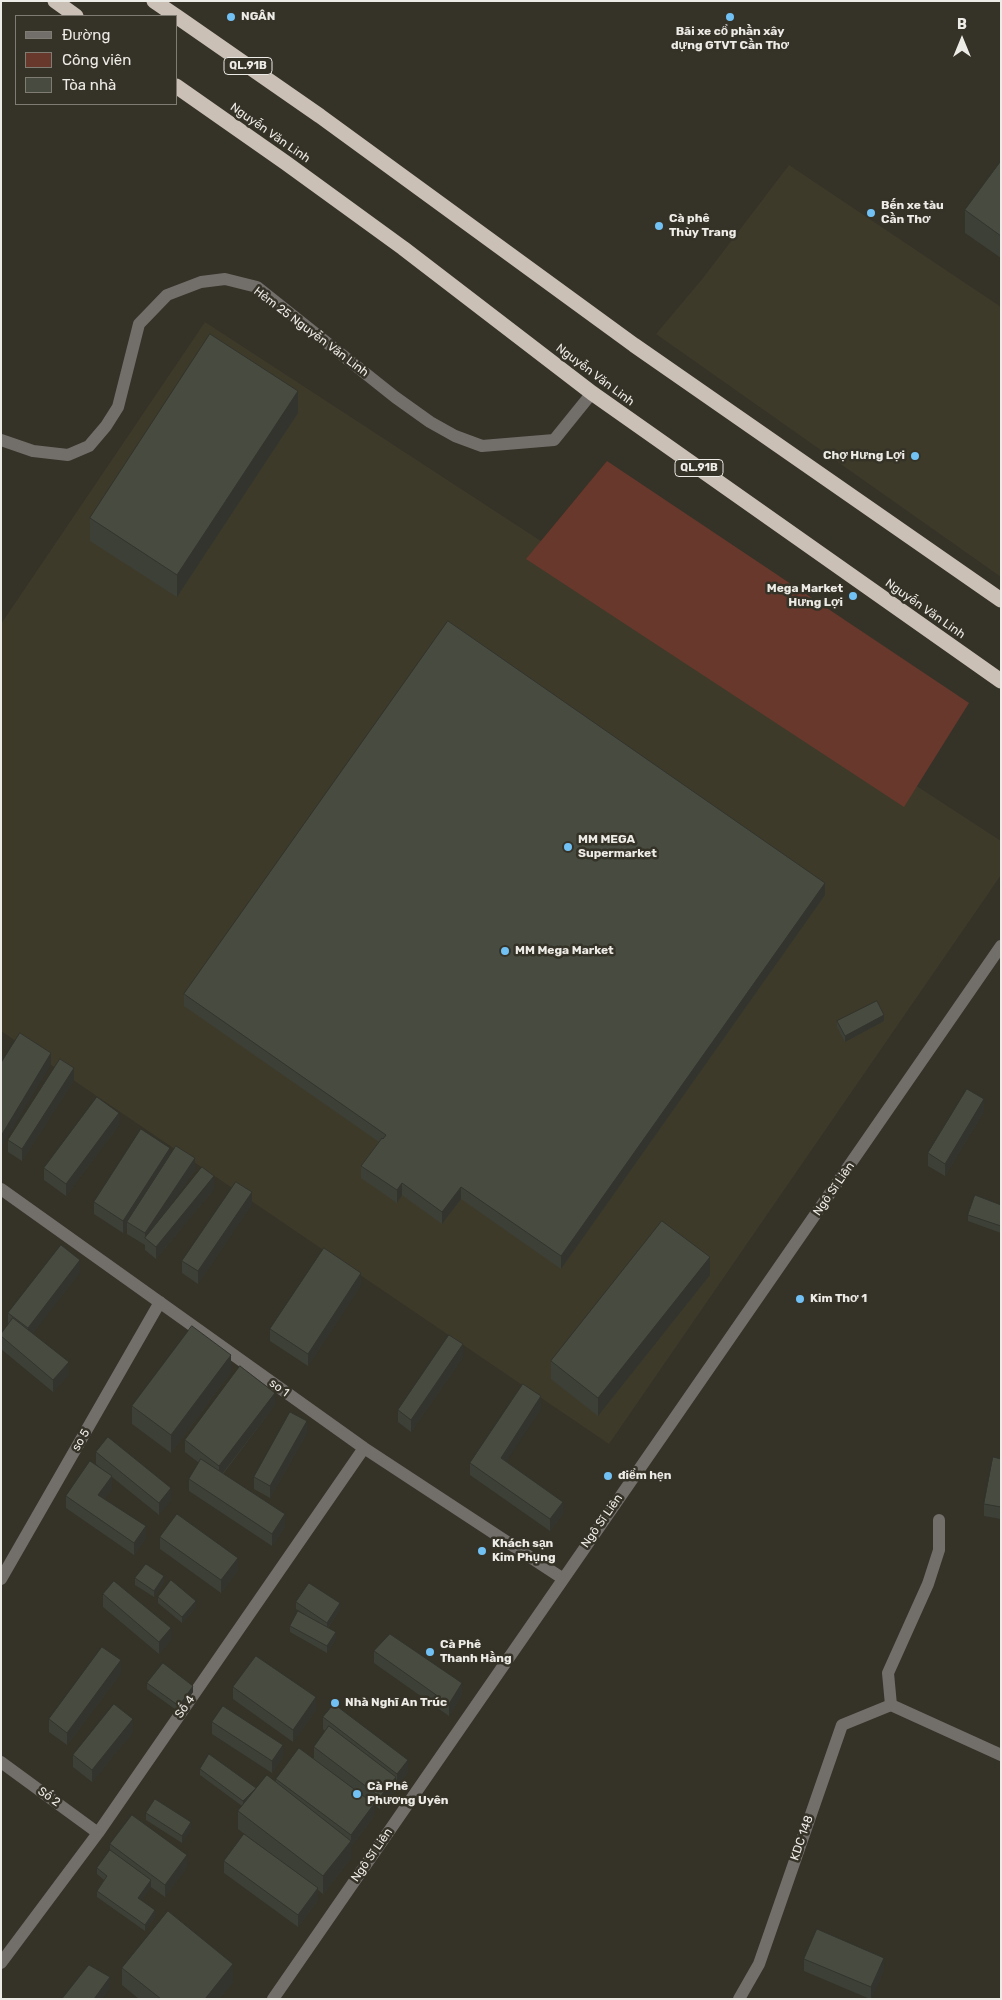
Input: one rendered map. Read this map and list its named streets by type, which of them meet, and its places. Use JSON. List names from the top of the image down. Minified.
{"streets":{"highway":["QL.91B","Nguyễn Văn Linh"],"street":["Hẻm 25 Nguyễn Văn Linh","Ngô Sĩ Liên","so 1","so 5","Số 4","Số 2","KDC 148"]},"crossings":[["Nguyễn Văn Linh","Hẻm 25 Nguyễn Văn Linh"],["Ngô Sĩ Liên","so 1"],["so 1","so 5"],["so 1","Số 4"],["Số 4","Số 2"]],"places":["NGÂN","Bãi xe cổ phần xây dựng GTVT Cần Thơ","Bến xe tàu Cần Thơ","Cà phê Thùy Trang","Chợ Hưng Lợi","Mega Market Hưng Lợi","MM MEGA Supermarket","MM Mega Market","Kim Thơ 1","điểm hẹn","Khách sạn Kim Phụng","Cà Phê Thanh Hằng","Nhà Nghĩ An Trúc","Cà Phê Phương Uyên"],"legend":["Đường","Công viên","Tòa nhà"],"north":"top"}
